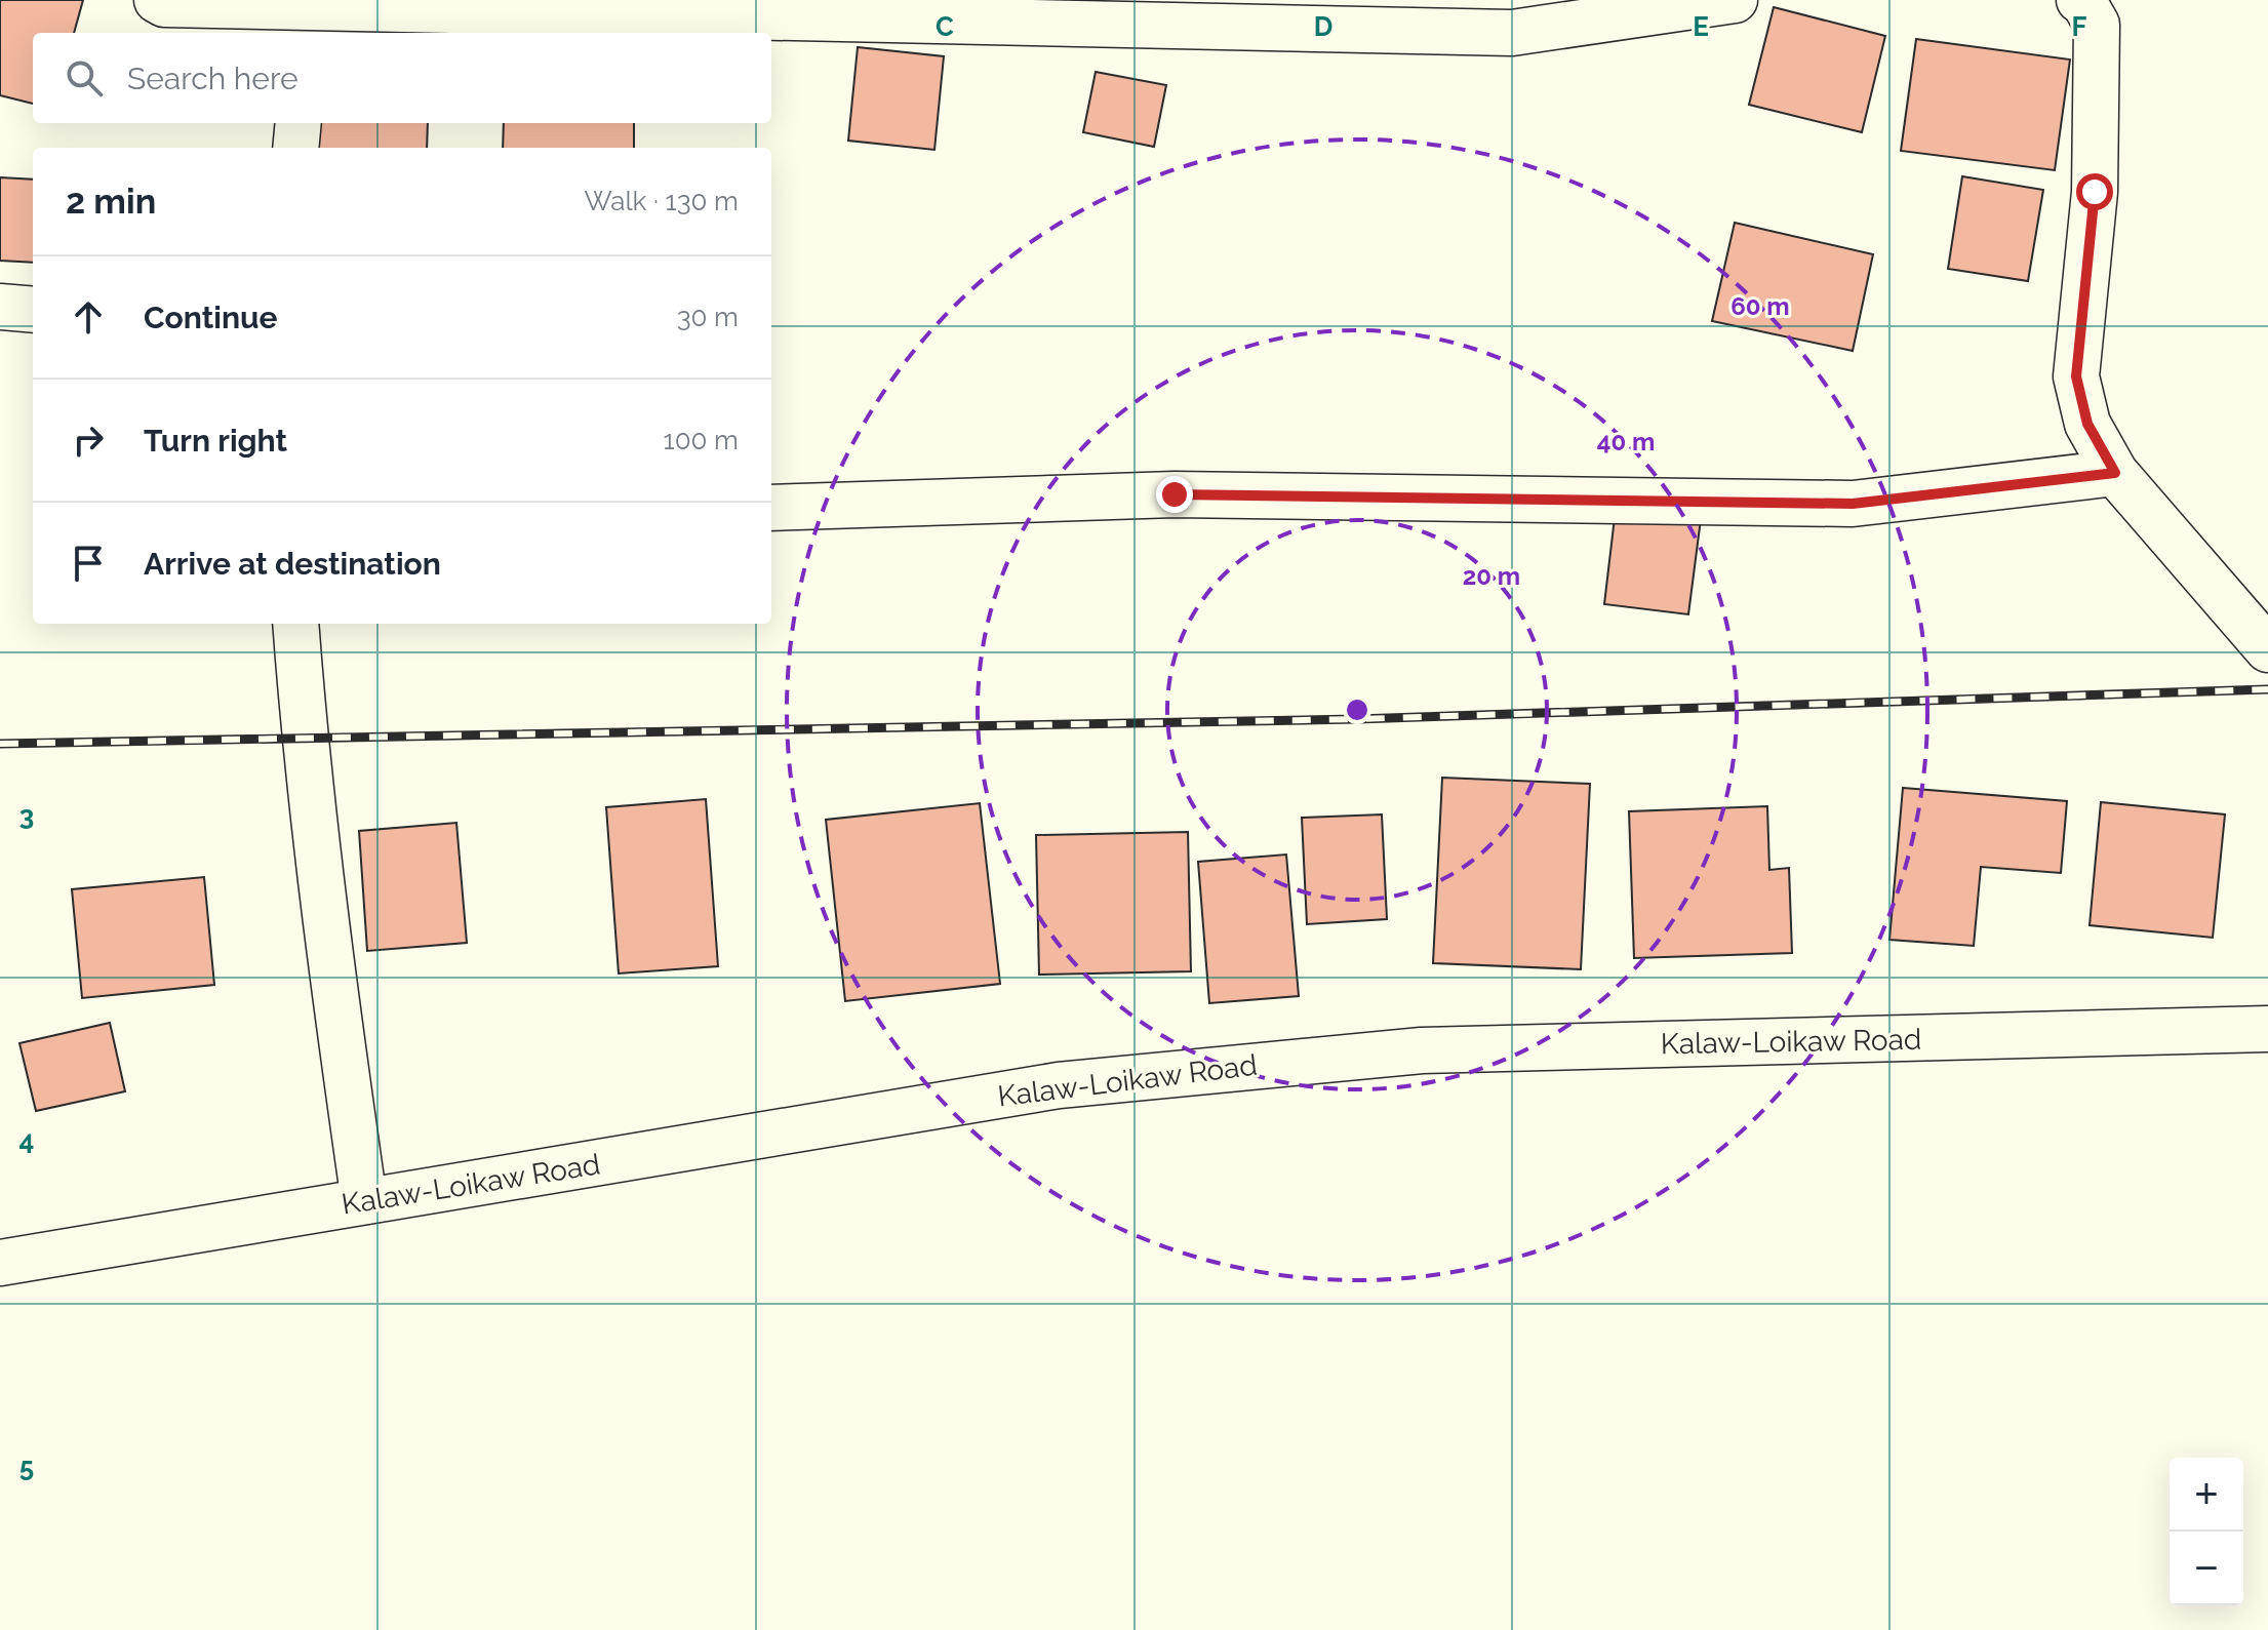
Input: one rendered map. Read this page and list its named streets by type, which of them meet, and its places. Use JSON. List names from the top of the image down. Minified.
{"streets":{"street":["Kalaw-Loikaw Road"]},"page":{"search":"Search here","heading":["2 min","Walk · 130 m"],"list":[["Continue","30 m"],["Turn right","100 m"],"Arrive at destination"],"map_buttons":["+","−"]},"grid":{"columns":["C","D","E","F"],"rows":["3","4","5"]},"rings":["60 m","40 m","20 m"]}
